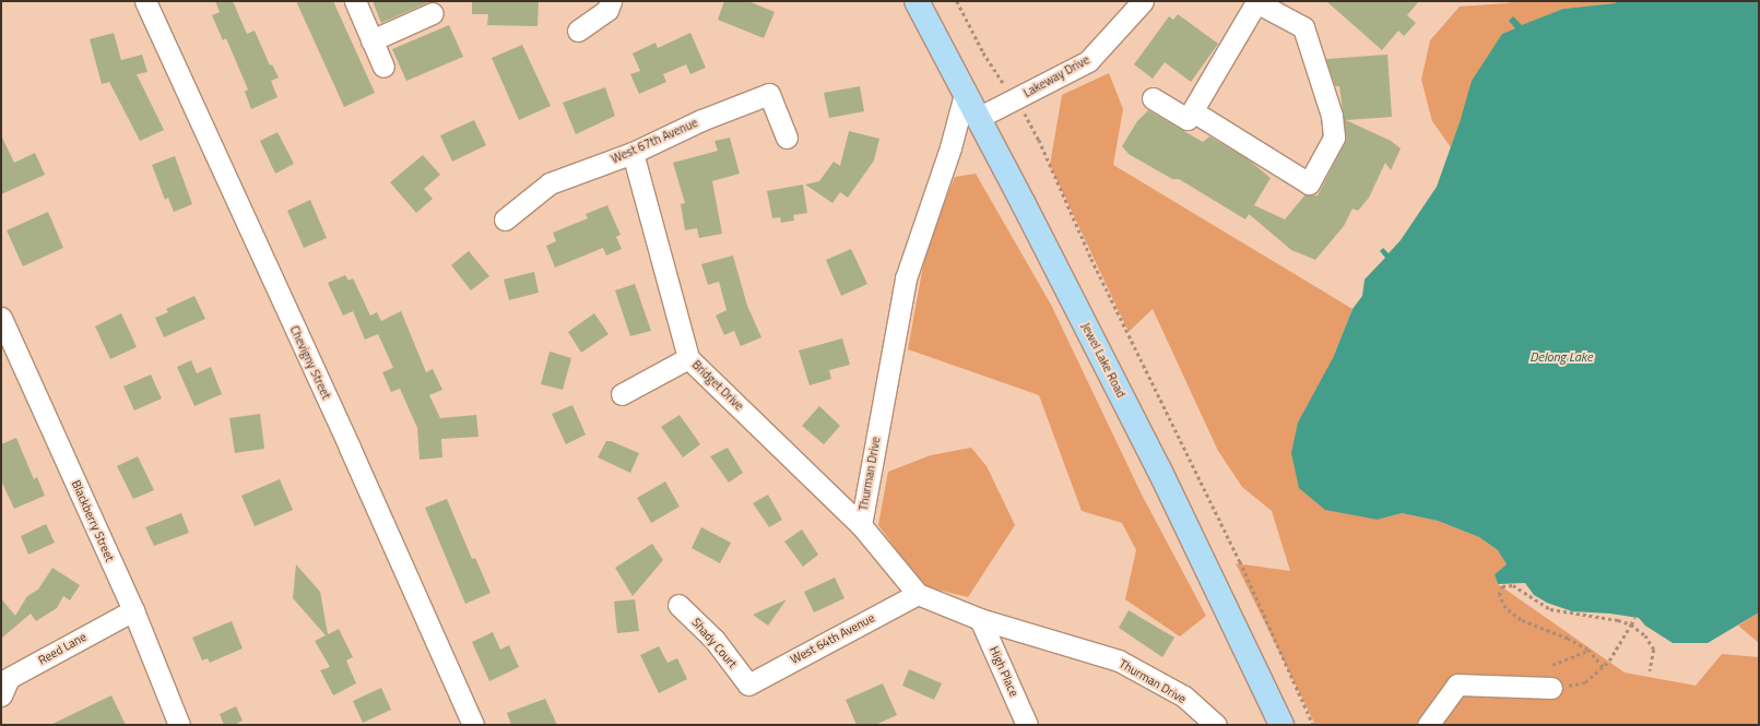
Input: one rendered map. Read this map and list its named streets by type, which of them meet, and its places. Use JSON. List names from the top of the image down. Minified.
{"streets":{"main road":["Jewel Lake Road"],"street":["Lakeway Drive","West 67th Avenue","Chevigny Street","Bridget Drive","Thurman Drive","Blackberry Street","West 64th Avenue","Shady Court","Reed Lane","High Place"]},"crossings":[["Lakeway Drive","Jewel Lake Road"],["West 67th Avenue","Bridget Drive"],["Jewel Lake Road","Thurman Drive"],["Bridget Drive","Thurman Drive"],["Thurman Drive","West 64th Avenue"],["Thurman Drive","High Place"],["Blackberry Street","Reed Lane"],["West 64th Avenue","Shady Court"]],"water":["Delong Lake"]}
